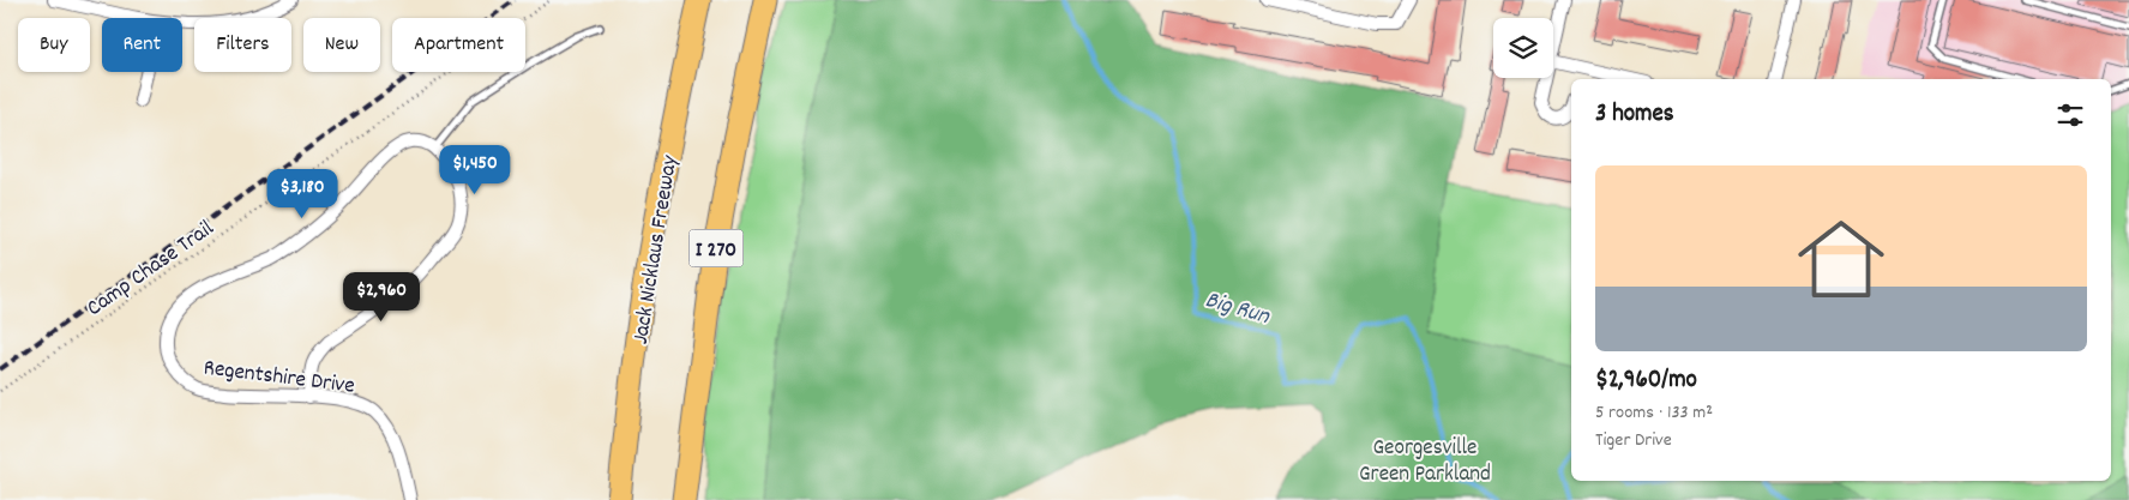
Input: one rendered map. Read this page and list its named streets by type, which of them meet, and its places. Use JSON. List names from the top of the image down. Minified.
{"streets":{"highway":["I 270","Jack Nicklaus Freeway"],"street":["Regentshire Drive"],"path":["Camp Chase Trail"]},"water":["Big Run"],"parks":["Georgesville Green Parkland"],"page":{"chip":["Buy","Rent","Filters","New","Apartment"],"heading":"3 homes","price":["$1,450","$3,180","$2,960"],"list":[{"name":"$2,960/mo","note":"5 rooms · 133 m² · Tiger Drive"}]}}
